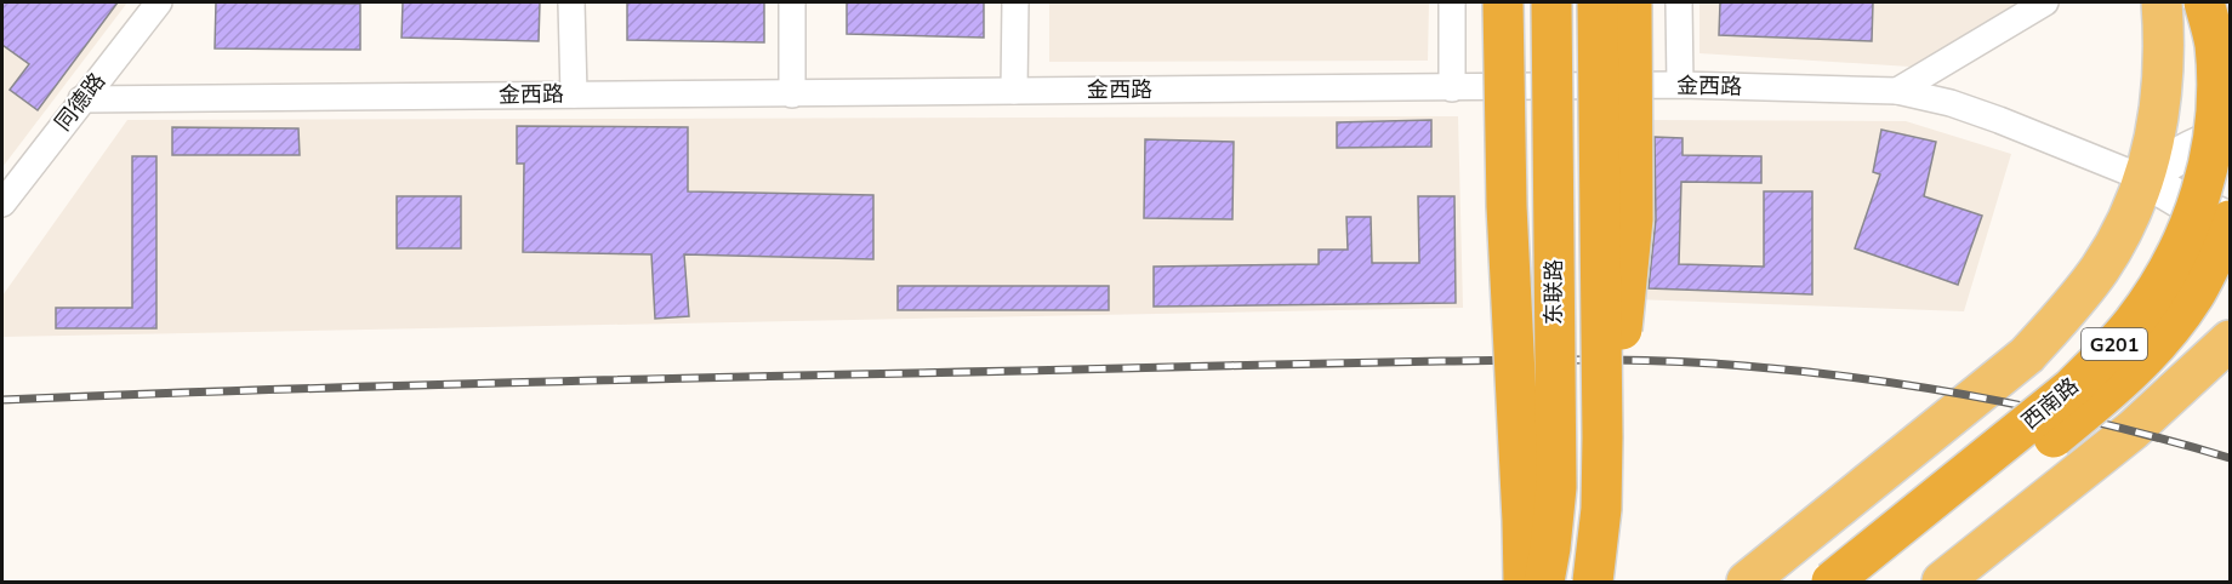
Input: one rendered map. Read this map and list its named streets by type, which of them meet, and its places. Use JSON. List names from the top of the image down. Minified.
{"streets":{"highway":["东联路","G201","西南路"],"street":["金西路","同德路"]},"crossings":[["金西路","同德路"]]}
